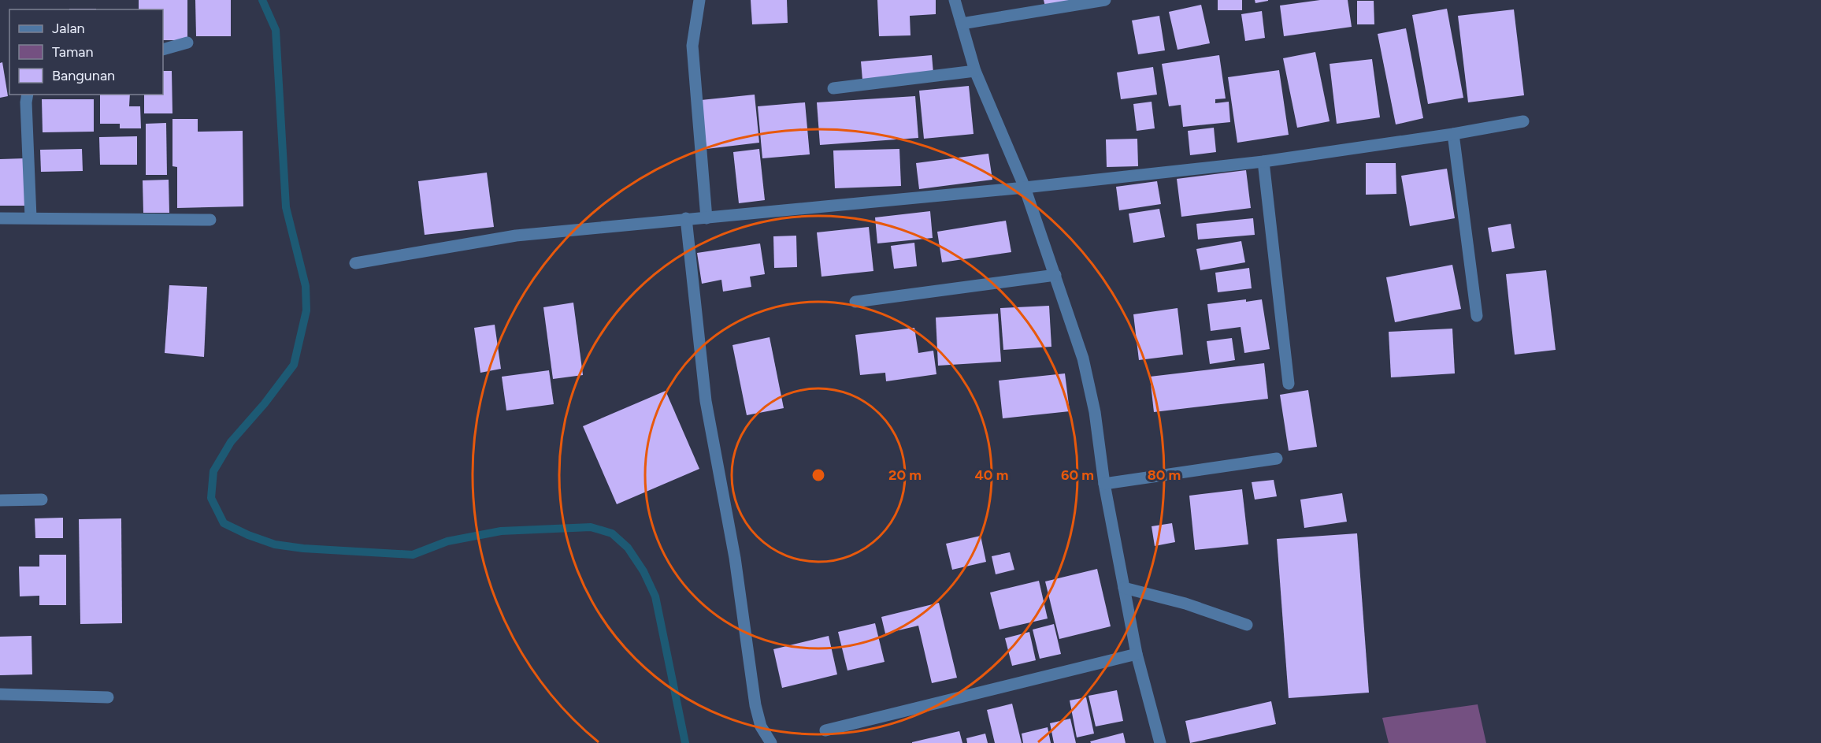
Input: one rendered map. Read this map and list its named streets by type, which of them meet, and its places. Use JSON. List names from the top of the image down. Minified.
{"legend":["Jalan","Taman","Bangunan"],"rings":["20 m","40 m","60 m","80 m"]}
